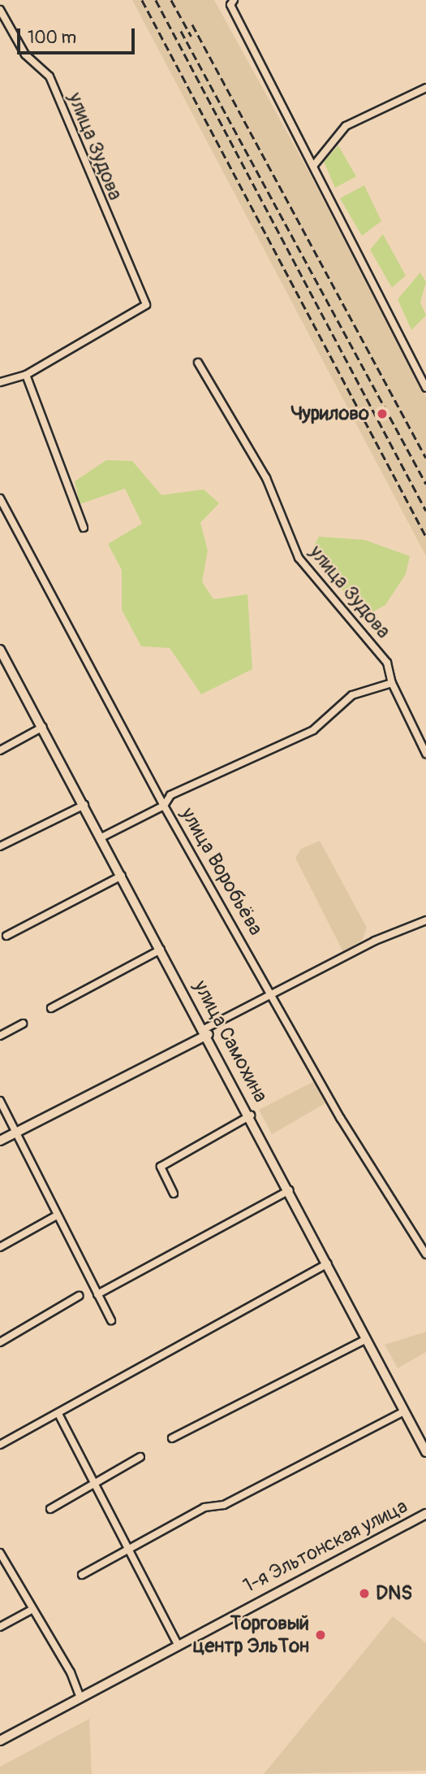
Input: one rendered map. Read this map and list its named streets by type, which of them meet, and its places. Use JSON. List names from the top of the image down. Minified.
{"streets":{"street":["улица Зудова","улица Воробьёва","улица Самохина","1-я Эльтонская улица"]},"places":["Чурилово","DNS","Торговый центр ЭльТон"],"scale_bar":"100 m"}
